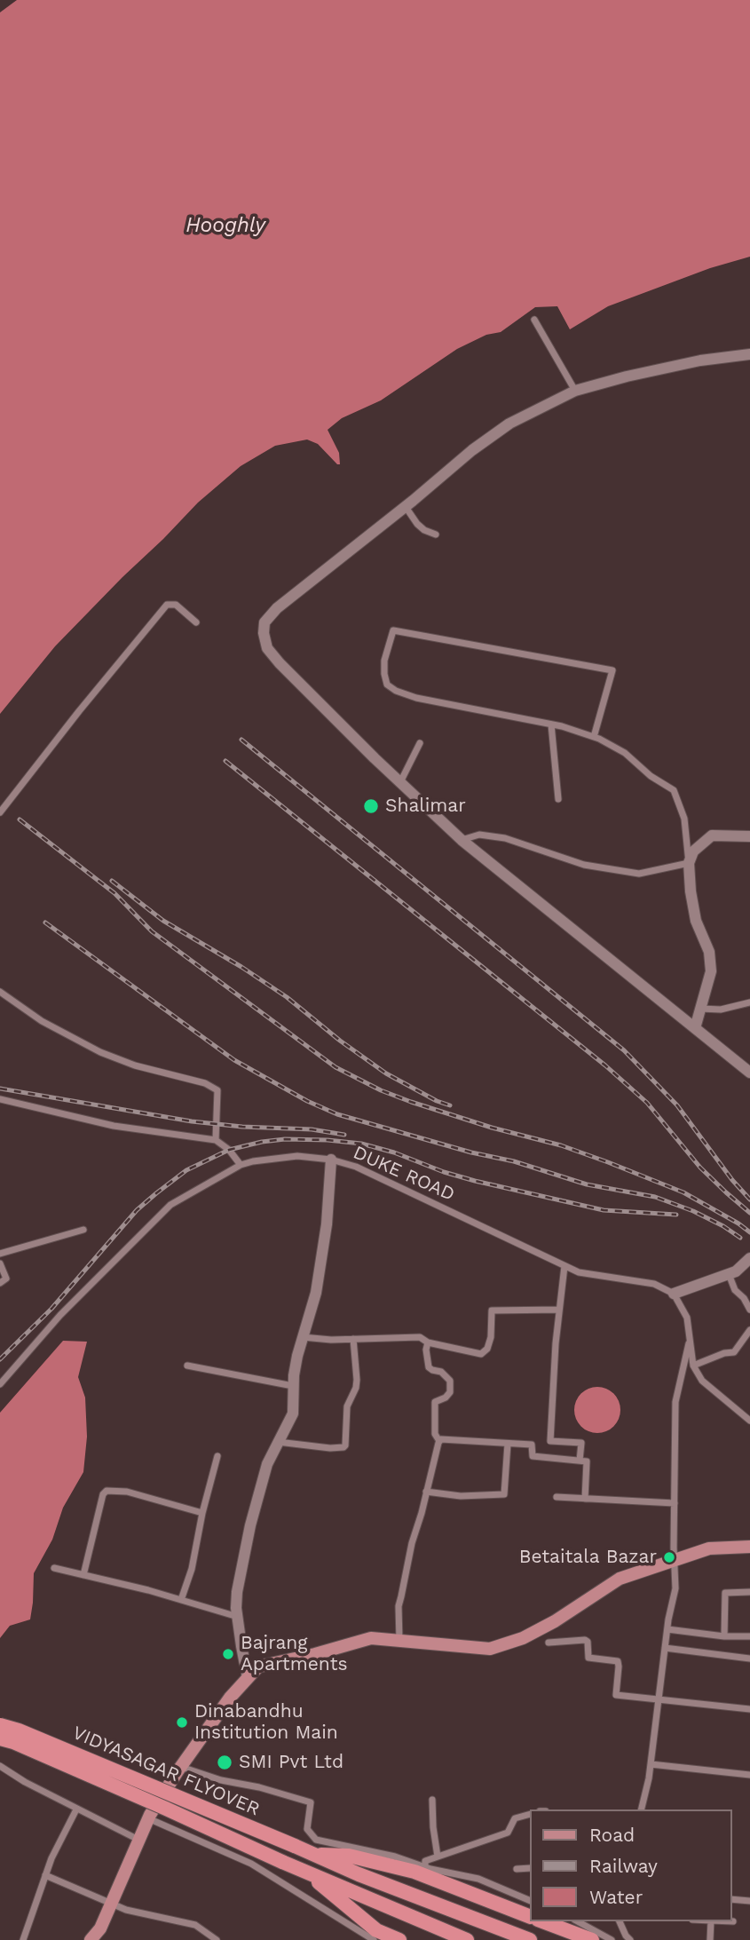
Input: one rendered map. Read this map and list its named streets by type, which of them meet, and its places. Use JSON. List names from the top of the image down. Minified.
{"streets":{"highway":["VIDYASAGAR FLYOVER"],"street":["DUKE ROAD"]},"water":["Hooghly"],"places":["Shalimar","Betaitala Bazar","Bajrang Apartments","Dinabandhu Institution Main","SMI Pvt Ltd"],"legend":["Road","Railway","Water"]}
